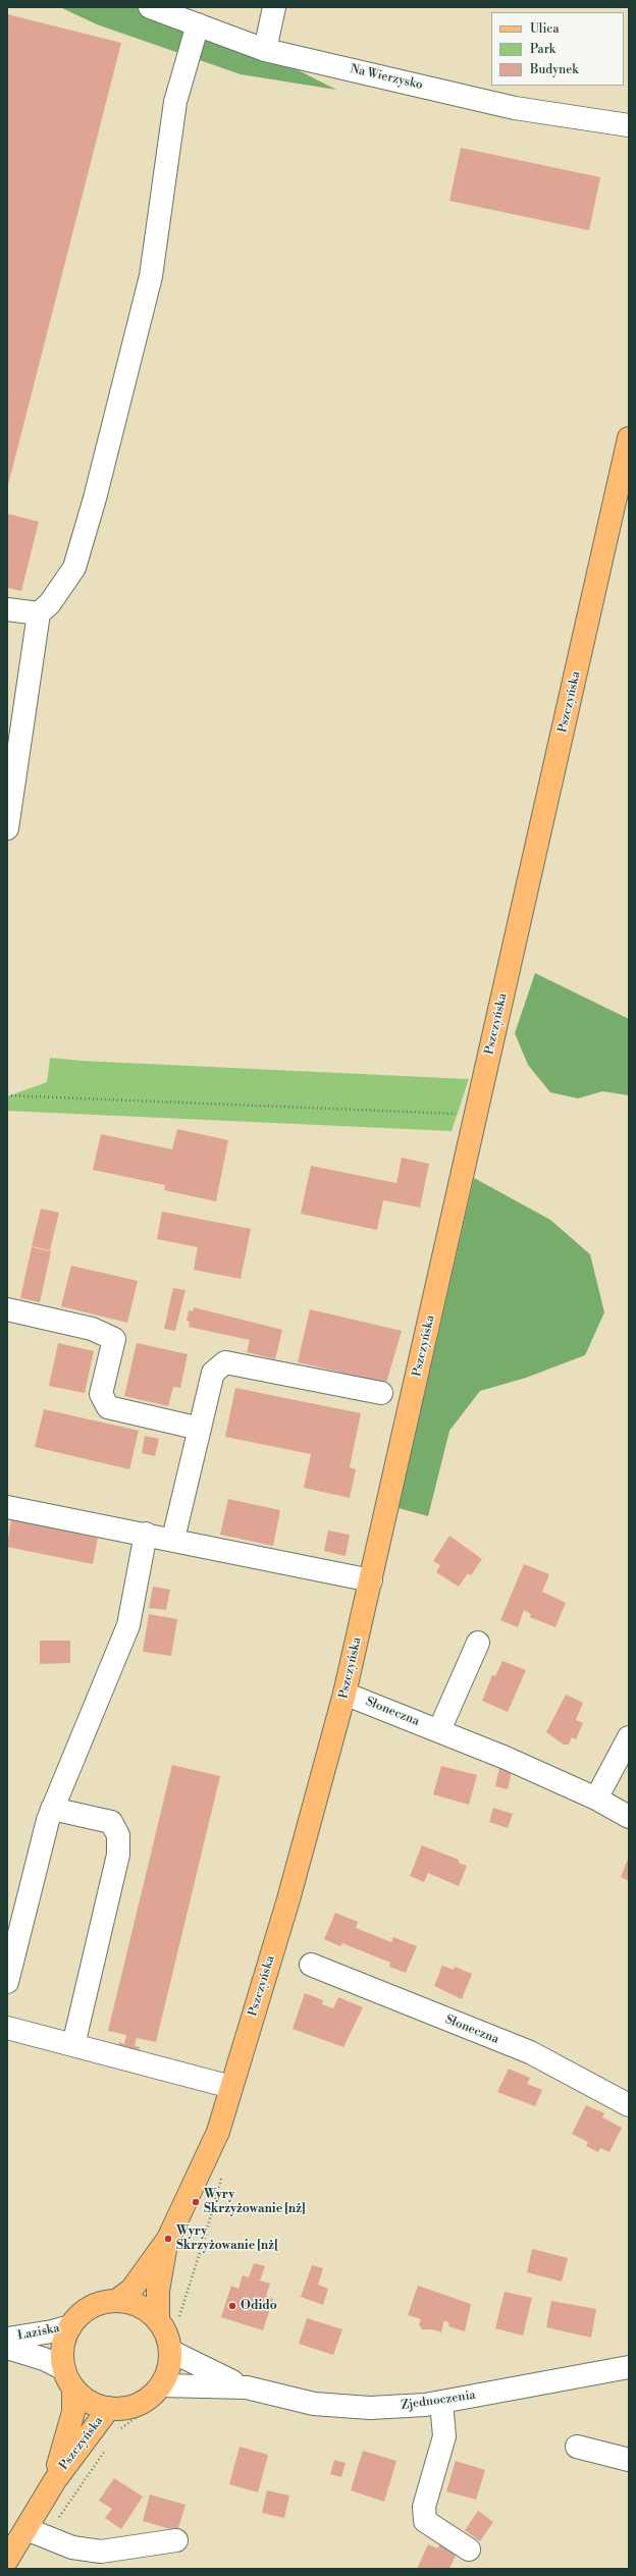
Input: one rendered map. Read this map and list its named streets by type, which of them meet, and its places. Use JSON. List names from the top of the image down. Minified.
{"streets":{"main road":["Pszczyńska"],"street":["Na Wierzysko","Słoneczna","Łaziska","Zjednoczenia"]},"crossings":[["Pszczyńska","Słoneczna"],["Pszczyńska","Łaziska"],["Pszczyńska","Zjednoczenia"],["Łaziska","Zjednoczenia"]],"places":["Wyry Skrzyżowanie [nż]","Wyry Skrzyżowanie [nż[","Odido"],"legend":["Ulica","Park","Budynek"]}
